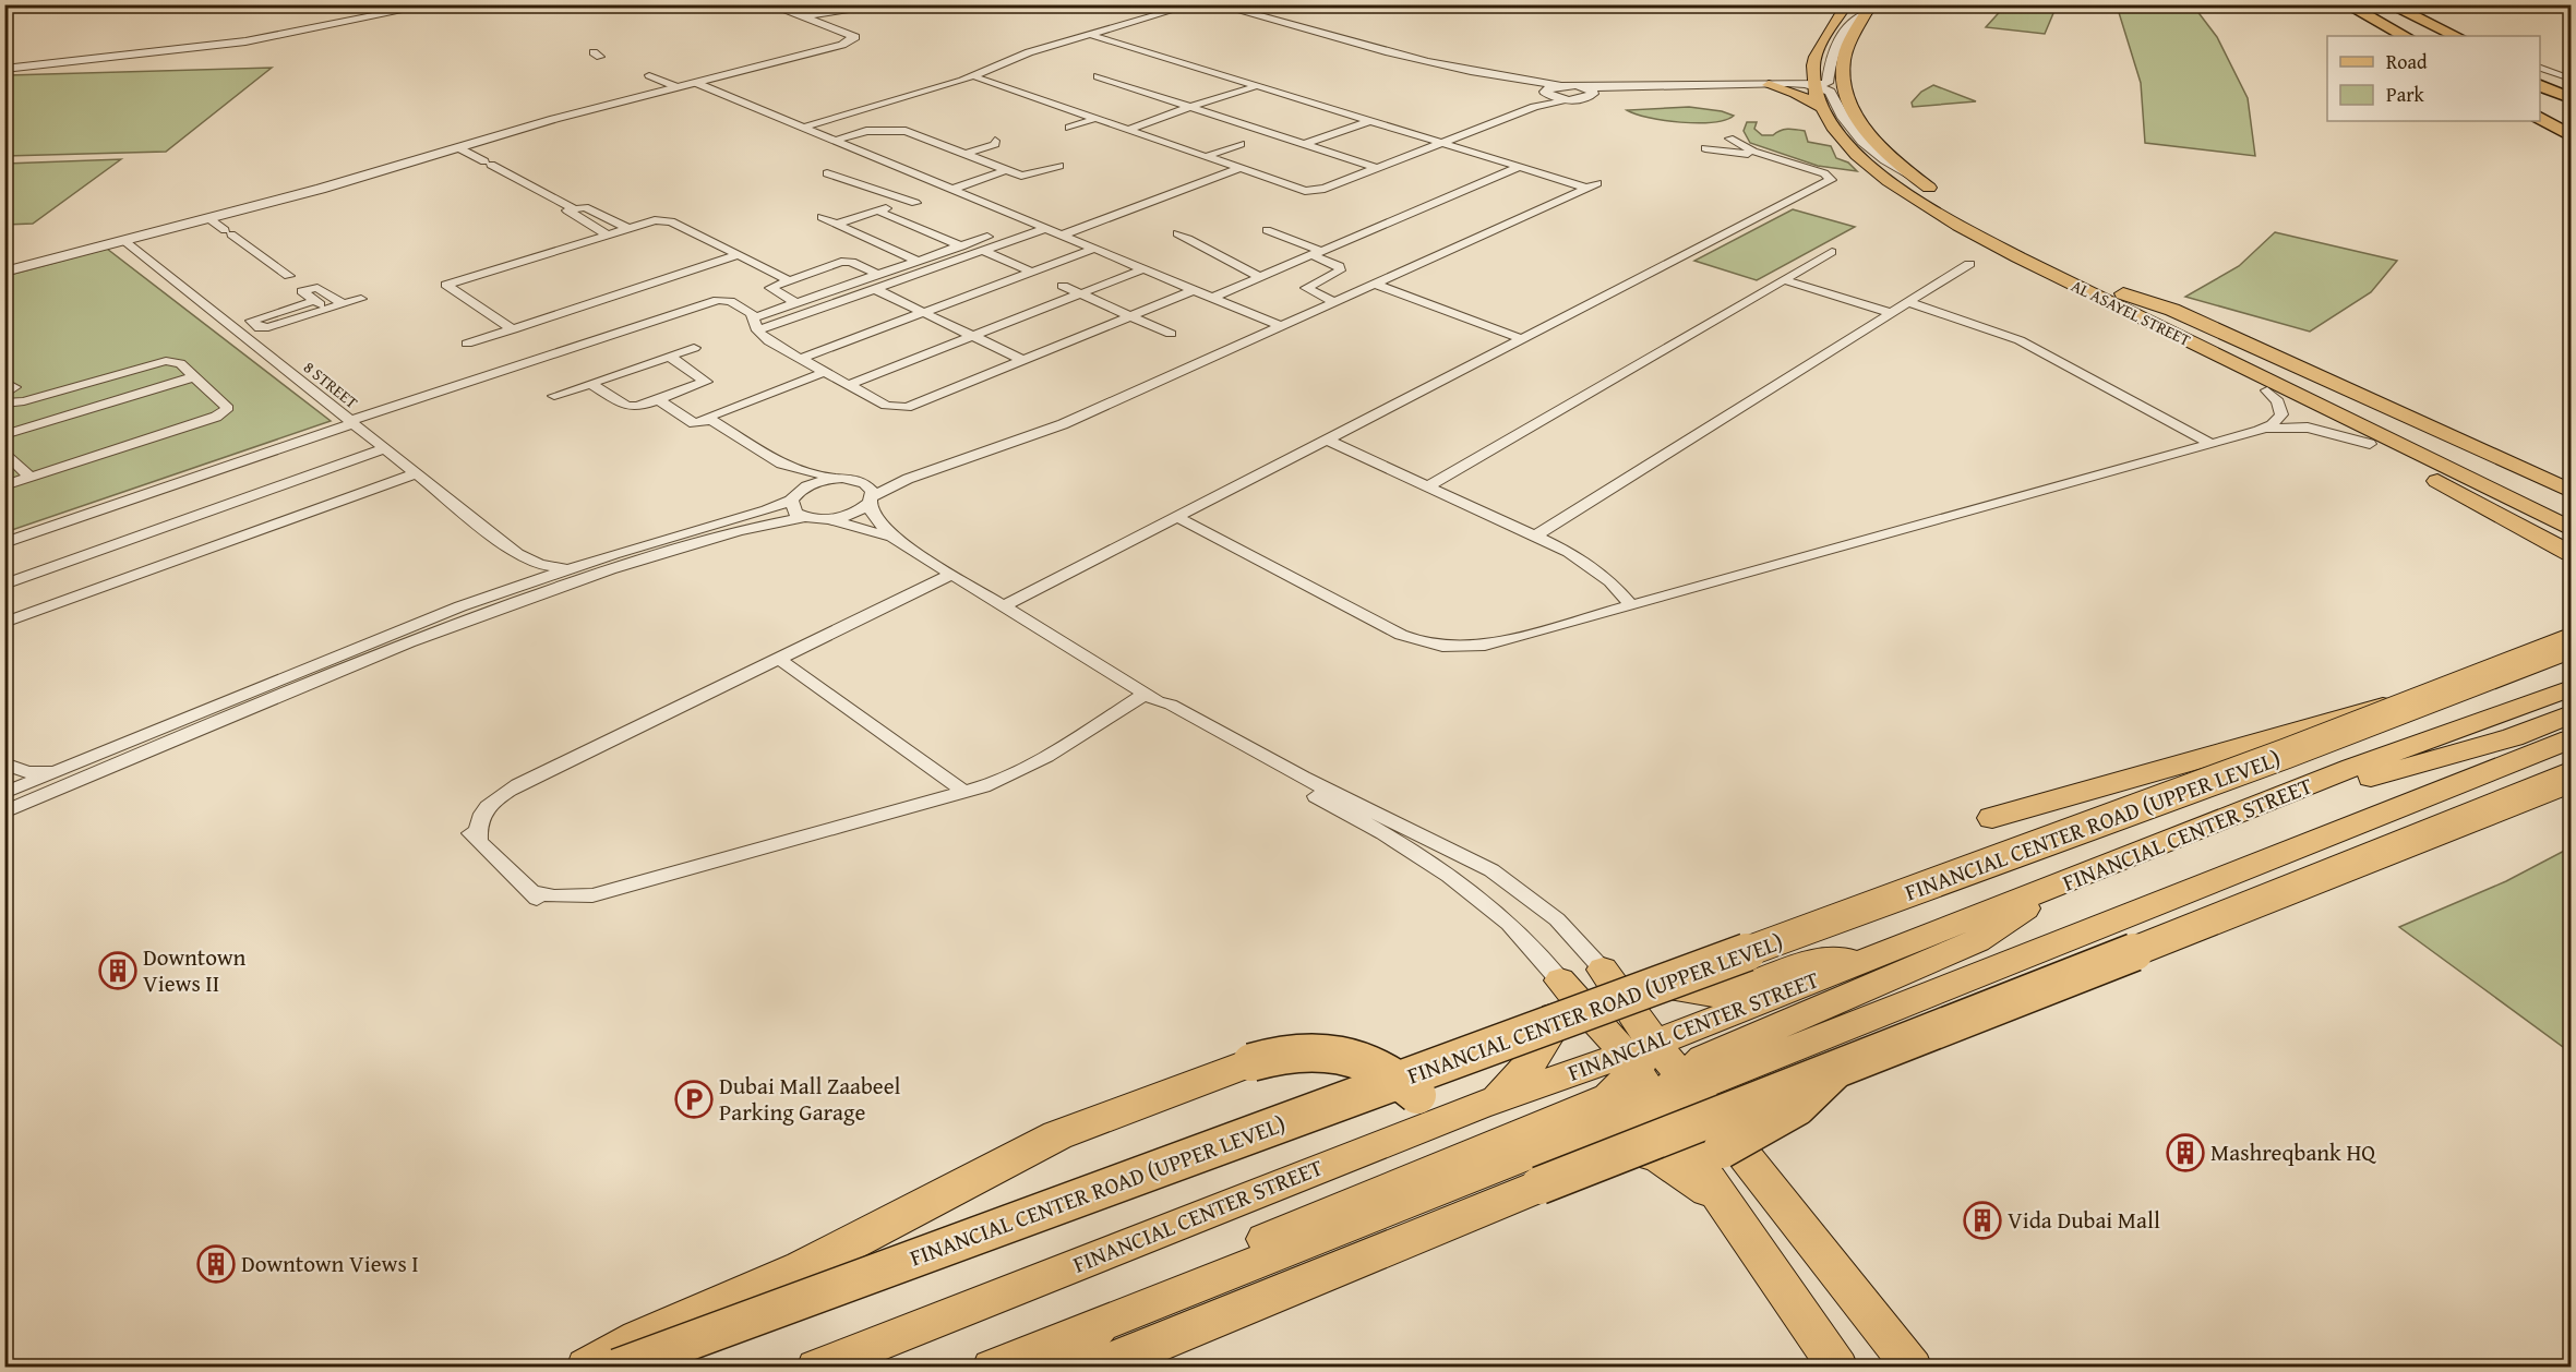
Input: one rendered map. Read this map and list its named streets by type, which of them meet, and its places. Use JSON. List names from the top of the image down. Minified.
{"streets":{"highway":["FINANCIAL CENTER ROAD (UPPER LEVEL)"],"main road":["AL ASAYEL STREET","FINANCIAL CENTER STREET"],"street":["8 STREET"]},"places":{"building":["Downtown Views II","Mashreqbank HQ","Vida Dubai Mall","Downtown Views I"],"parking":["Dubai Mall Zaabeel Parking Garage"]},"legend":["Road","Park"]}
